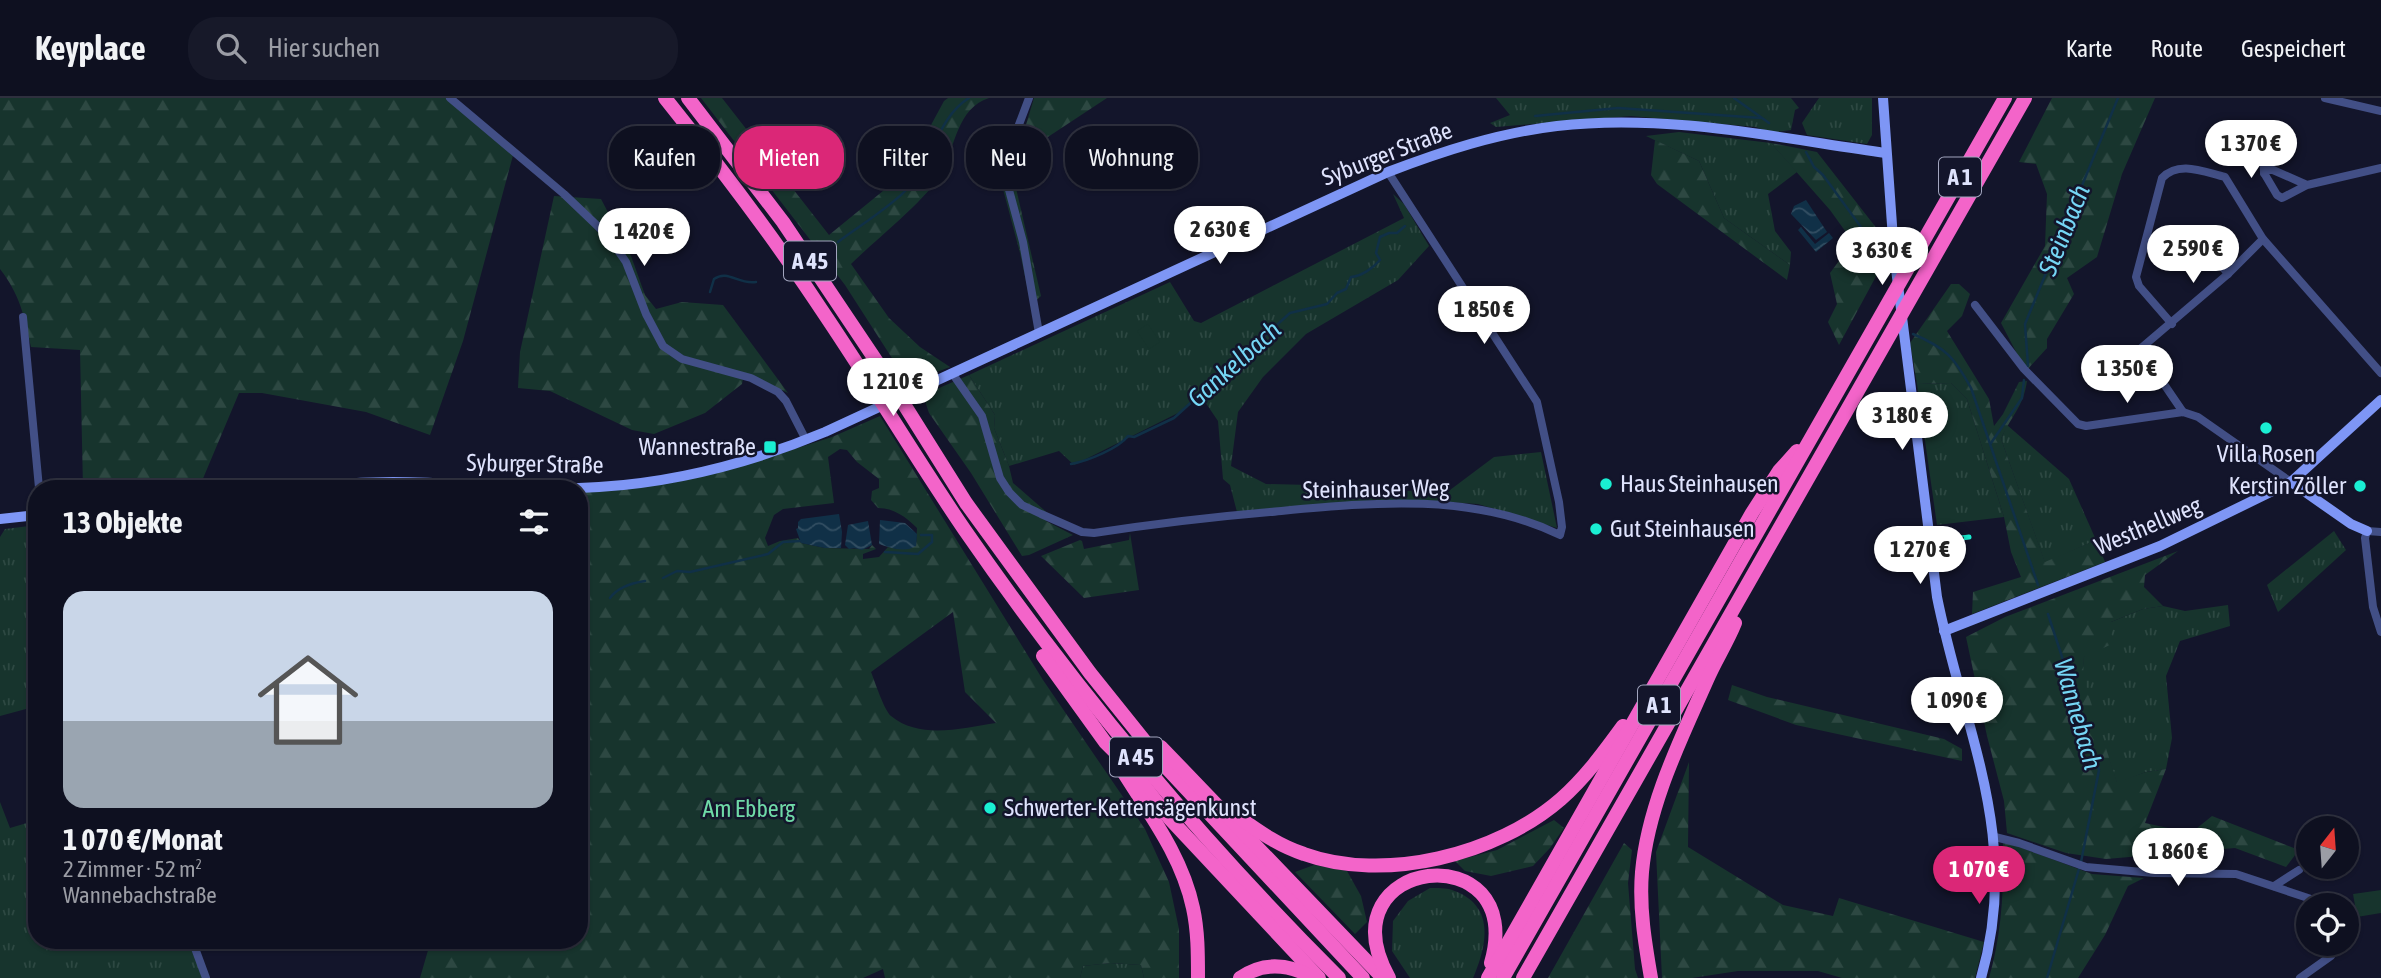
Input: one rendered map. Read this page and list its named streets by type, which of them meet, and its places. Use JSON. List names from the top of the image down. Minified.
{"streets":{"highway":["A 1","A 45"],"street":["Syburger Straße","Steinhauser Weg","Westhellweg"]},"crossings":[["Syburger Straße","Steinhauser Weg"]],"water":["Steinbach","Gankelbach","Wannebach"],"parks":["Am Ebberg"],"places":{"other":["Villa Rosen","Haus Steinhausen","Kerstin Zöller","Gut Steinhausen","Schwerter-Kettensägenkunst"],"transit":["Wannestraße"]},"north":"top","page":{"header":"Keyplace","search":"Hier suchen","nav":["Karte","Route","Gespeichert"],"price":["1 370 €","2 630 €","1 420 €","2 590 €","3 630 €","1 850 €","1 350 €","1 210 €","3 180 €","1 270 €","1 090 €","1 860 €","1 070 €"],"chip":["Kaufen","Mieten","Filter","Neu","Wohnung"],"heading":"13 Objekte","list":[{"name":"1 070 €/Monat","note":"2 Zimmer · 52 m² · Wannebachstraße"}]}}
